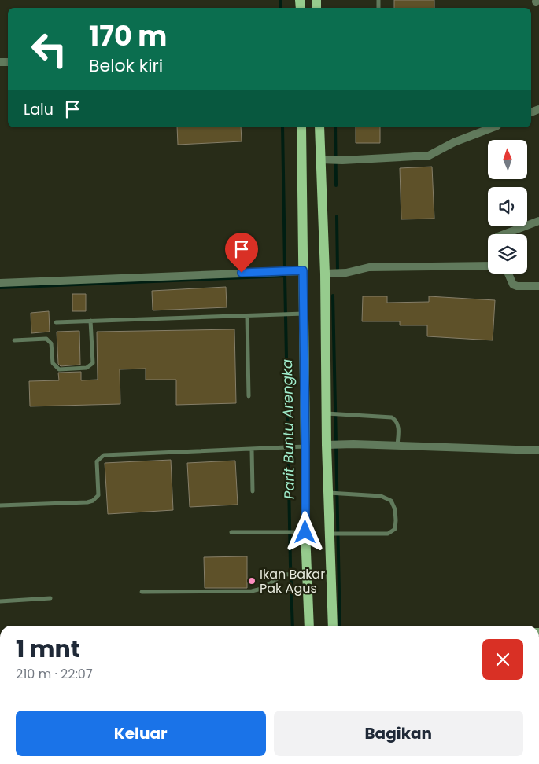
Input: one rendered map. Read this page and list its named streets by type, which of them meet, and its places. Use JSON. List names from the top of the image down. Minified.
{"water":["Parit Buntu Arengka"],"places":["Ikan Bakar Pak Agus"],"north":"top","page":{"turn":["170 m","Belok kiri"],"then":"Lalu","heading":["1 mnt","210 m · 22:07"],"buttons":["Keluar","Bagikan"]}}
